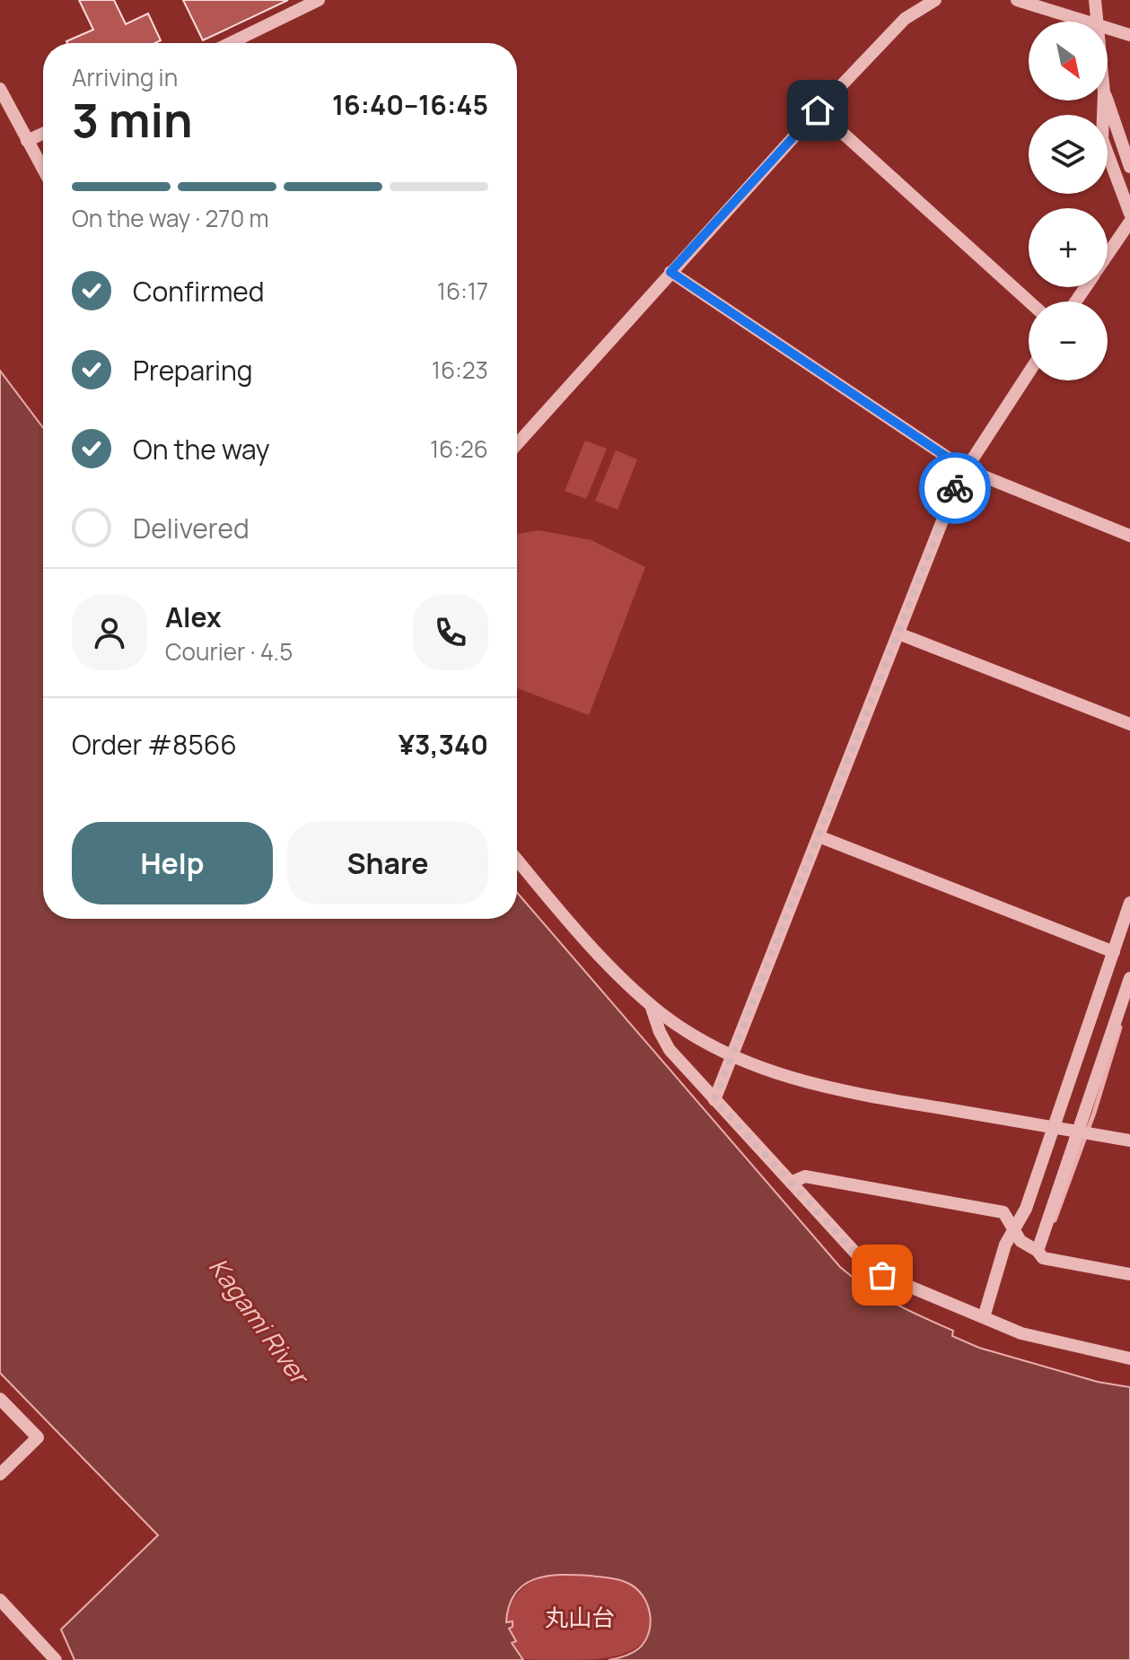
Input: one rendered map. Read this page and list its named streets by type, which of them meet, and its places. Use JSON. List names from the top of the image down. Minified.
{"water":["Kagami River"],"parks":["丸山台"],"north":"bottom right","page":{"map_buttons":["+","−"],"heading":["3 min","Arriving in","16:40–16:45"],"panel":["Alex","Courier · 4.5","Order #8566","¥3,340"],"bar":"On the way · 270 m","list":[["Confirmed","16:17"],["Preparing","16:23"],["On the way","16:26"],"Delivered"],"buttons":["Help","Share"]}}
